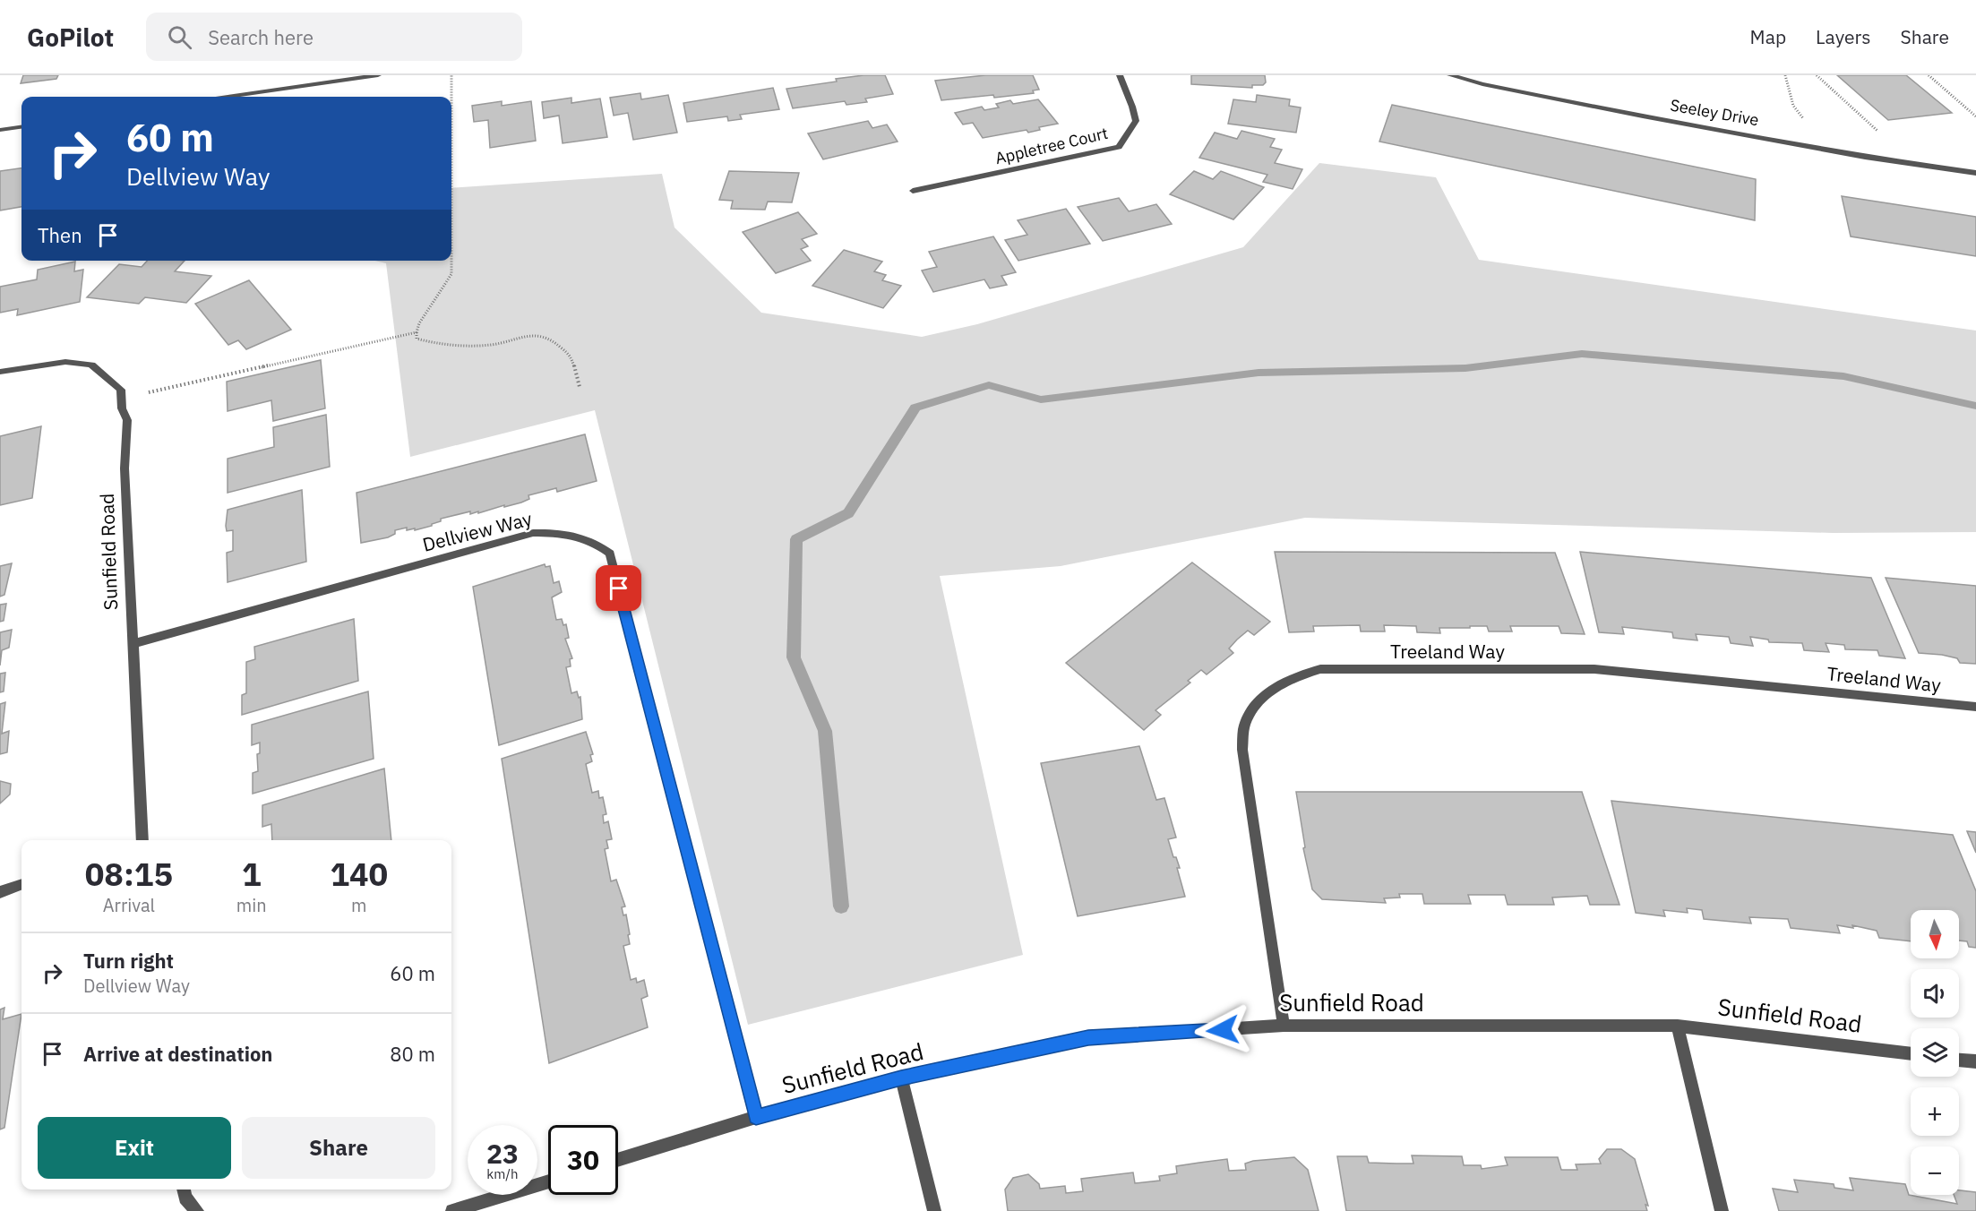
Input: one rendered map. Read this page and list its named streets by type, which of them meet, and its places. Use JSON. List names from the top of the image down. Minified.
{"streets":{"street":["Seeley Drive","Appletree Court","Dellview Way","Sunfield Road","Treeland Way"]},"crossings":[["Dellview Way","Sunfield Road"],["Sunfield Road","Treeland Way"]],"north":"bottom","page":{"header":"GoPilot","search":"Search here","nav":["Map","Layers","Share"],"turn":["60 m","Dellview Way"],"then":"Then","eta":["08:15","Arrival","1","min","140","m"],"map_buttons":["+","−"],"list":[{"name":"Turn right","note":"Dellview Way","value":"60 m"},{"name":"Arrive at destination","value":"80 m"}],"buttons":["Exit","Share"],"speed":"23 km/h","limit":"30"}}
